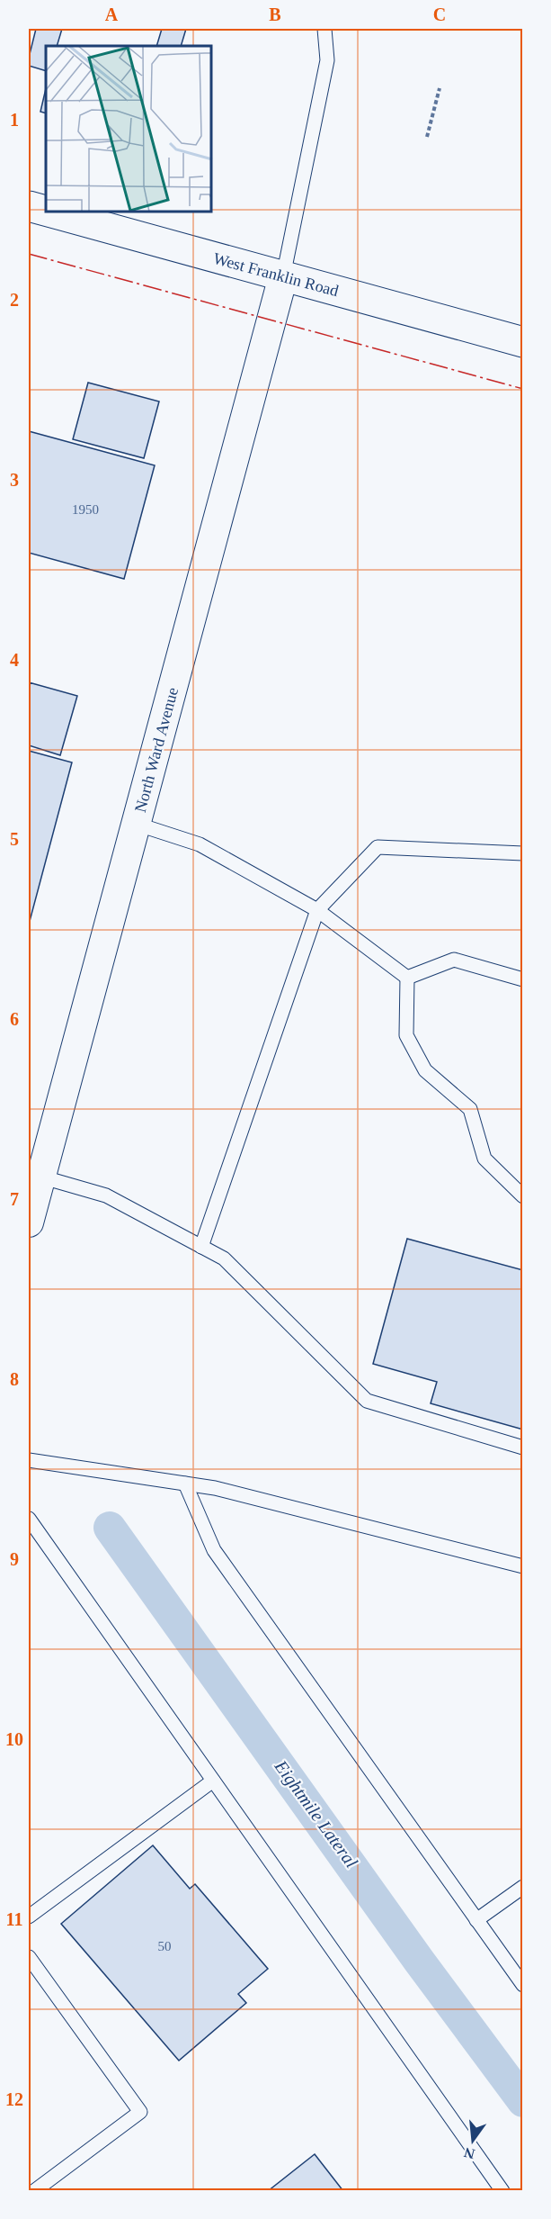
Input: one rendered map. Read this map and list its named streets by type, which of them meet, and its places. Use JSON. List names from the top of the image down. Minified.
{"streets":{"main road":["West Franklin Road"],"street":["North Ward Avenue"]},"crossings":[["West Franklin Road","North Ward Avenue"]],"water":["Eightmile Lateral"],"house_numbers":["1950","50"],"north":"bottom","grid":{"columns":["A","B","C"],"rows":["1","2","3","4","5","6","7","8","9","10","11","12"]}}
